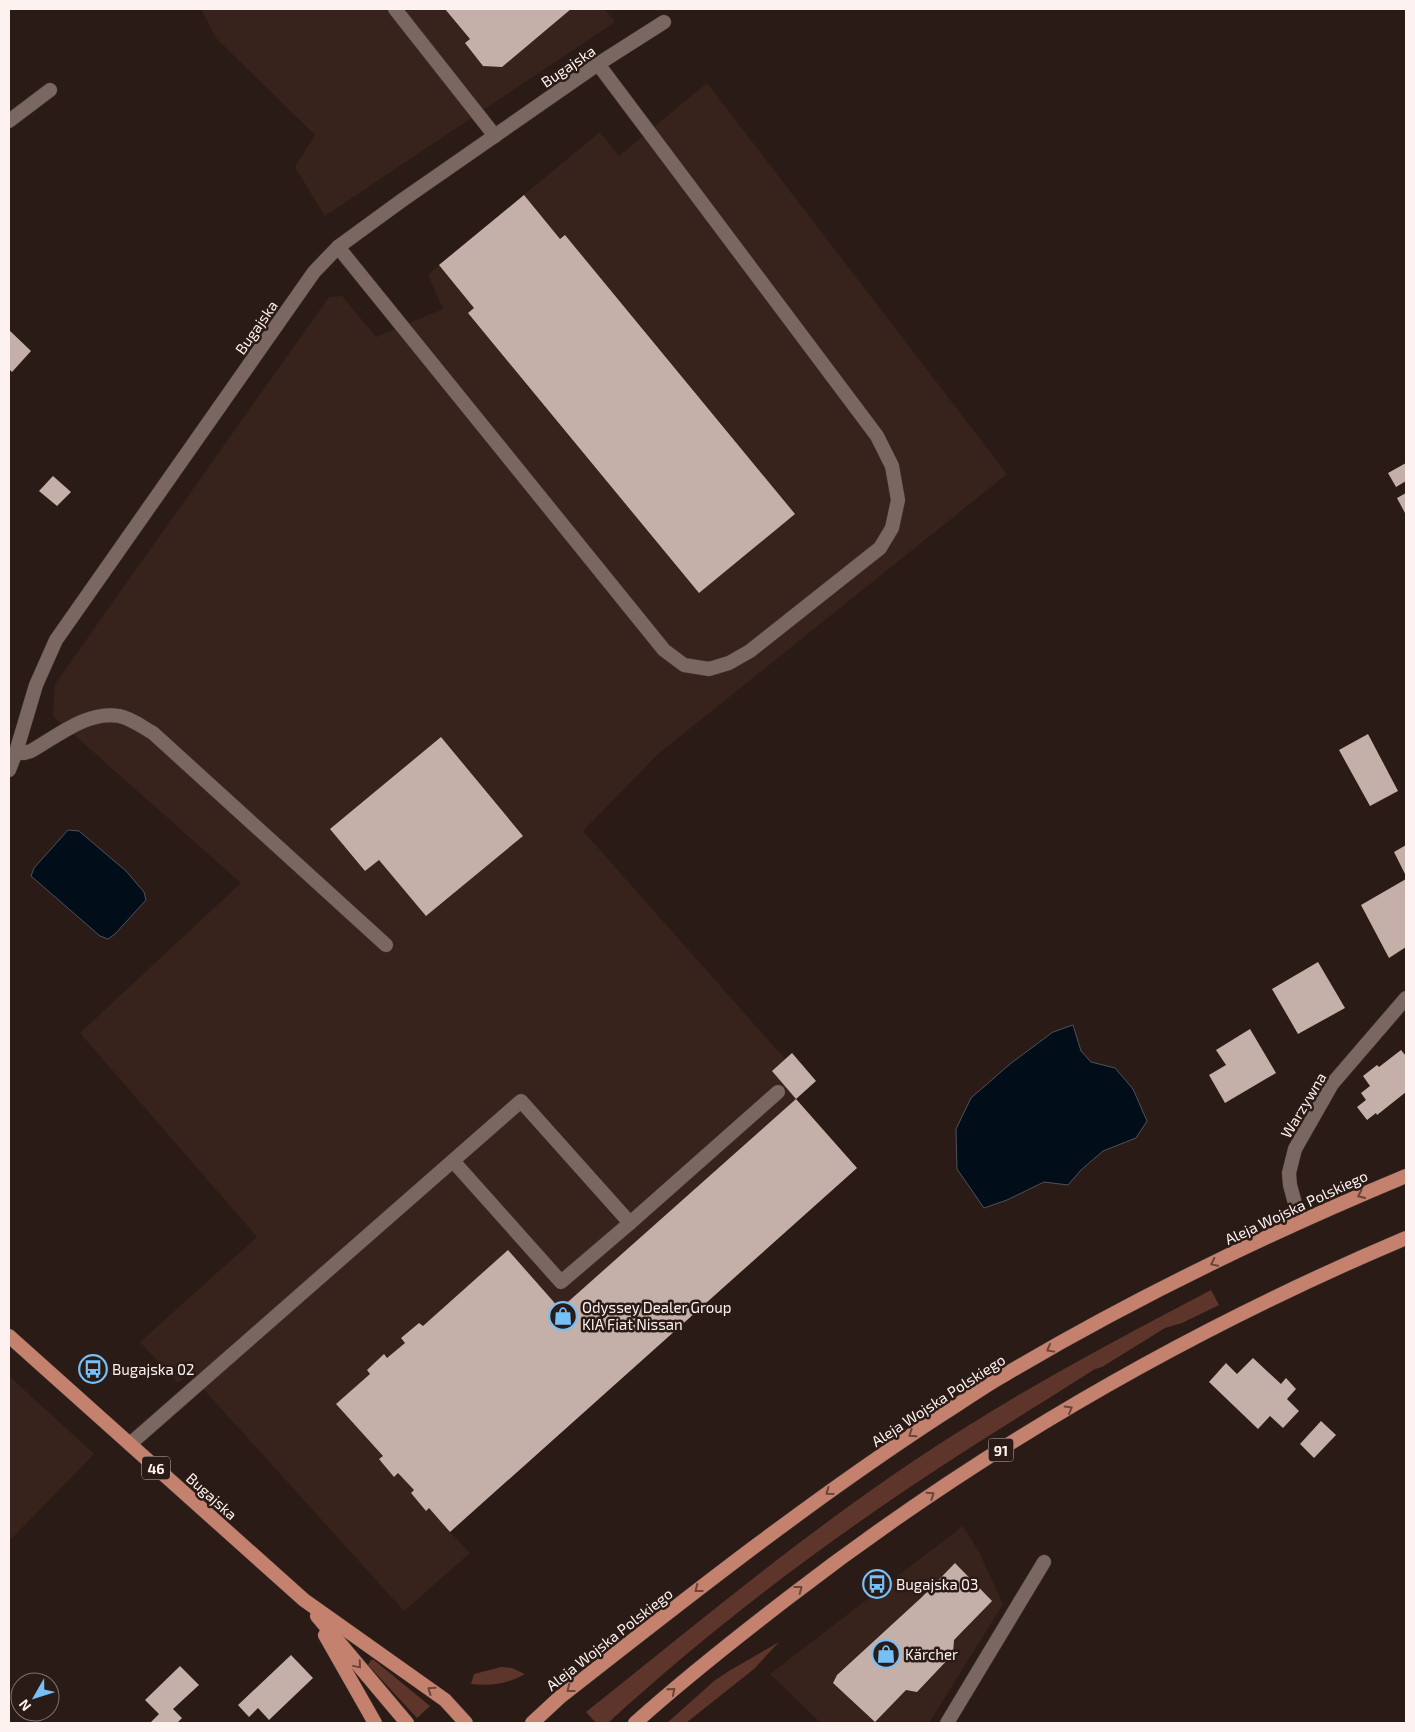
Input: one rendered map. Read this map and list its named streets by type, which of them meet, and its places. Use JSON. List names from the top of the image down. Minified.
{"streets":{"main road":["Bugajska","Aleja Wojska Polskiego","91","46"],"street":["Warzywna"]},"crossings":[["Bugajska","46"],["Warzywna","Aleja Wojska Polskiego"]],"places":{"shop":["Odyssey Dealer Group KIA Fiat Nissan","Kärcher"],"bus stop":["Bugajska 02","Bugajska 03"]},"north":"bottom left"}
